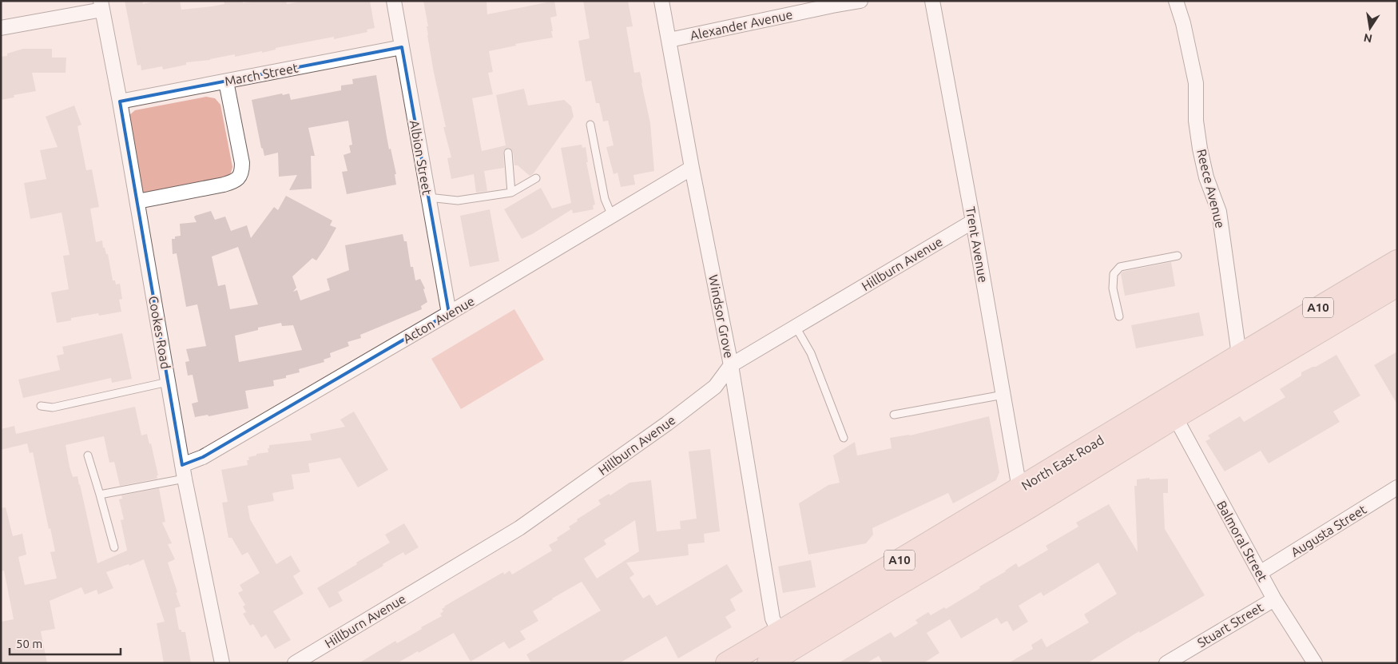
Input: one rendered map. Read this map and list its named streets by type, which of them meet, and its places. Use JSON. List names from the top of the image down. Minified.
{"streets":{"highway":["A10","North East Road"],"street":["Alexander Avenue","March Street","Albion Street","Reece Avenue","Trent Avenue","Hillburn Avenue","Windsor Grove","Acton Avenue","Cookes Road","Augusta Street","Balmoral Street","Stuart Street"]},"crossings":[["Alexander Avenue","Windsor Grove"],["March Street","Albion Street"],["March Street","Cookes Road"],["Albion Street","Acton Avenue"],["Reece Avenue","North East Road"],["Trent Avenue","Hillburn Avenue"],["Trent Avenue","North East Road"],["Hillburn Avenue","Windsor Grove"],["Windsor Grove","Acton Avenue"],["Windsor Grove","North East Road"],["Acton Avenue","Cookes Road"],["North East Road","Balmoral Street"],["Augusta Street","Balmoral Street"],["Balmoral Street","Stuart Street"]],"scale_bar":"50 m","north":"bottom"}
